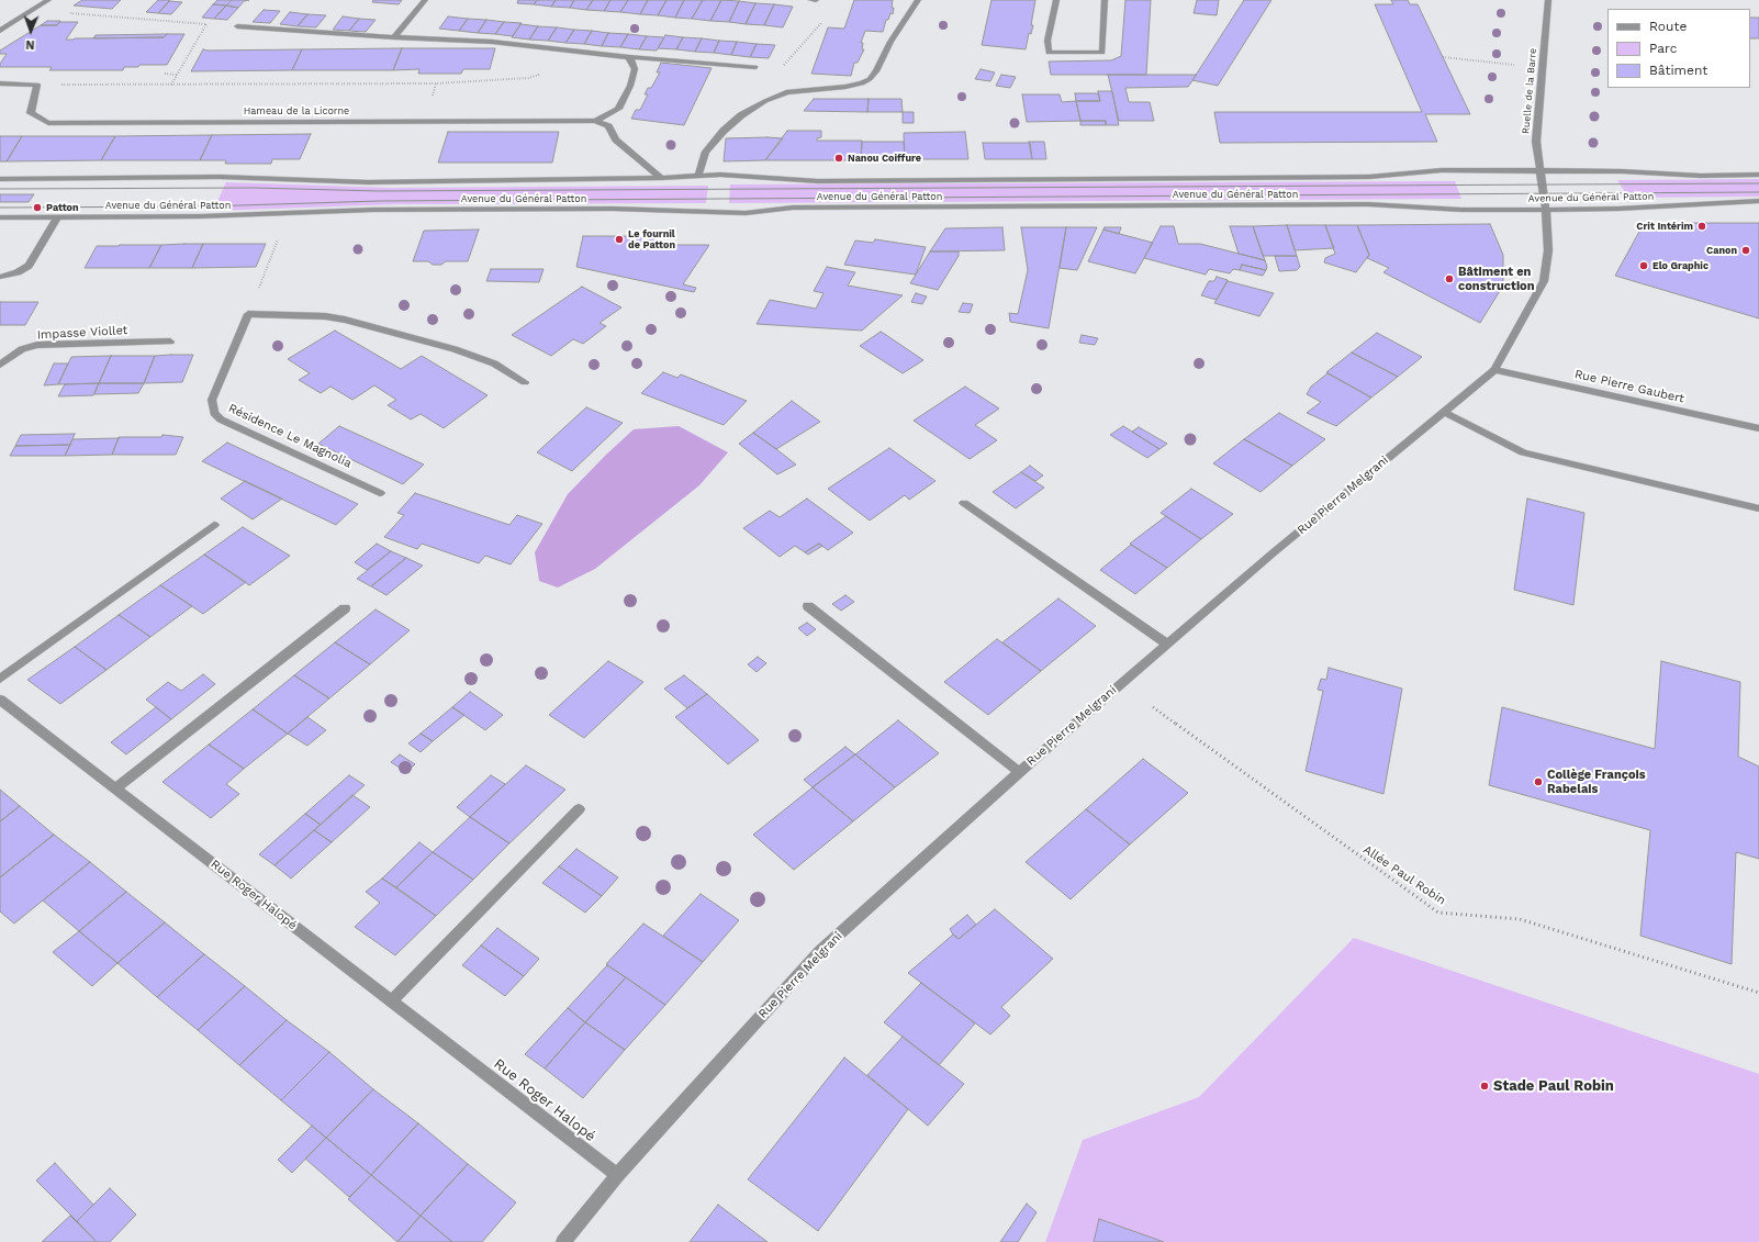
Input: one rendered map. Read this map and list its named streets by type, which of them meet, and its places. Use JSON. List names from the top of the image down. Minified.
{"streets":{"street":["Ruelle de la Barre","Hameau de la Licorne","Avenue du Général Patton","Impasse Viollet","Rue Pierre Gaubert","Résidence Le Magnolia","Rue Pierre Melgrani","Rue Roger Halopé"],"path":["Allée Paul Robin"]},"crossings":[["Ruelle de la Barre","Avenue du Général Patton"],["Ruelle de la Barre","Rue Pierre Melgrani"],["Avenue du Général Patton","Rue Pierre Melgrani"],["Rue Pierre Gaubert","Rue Pierre Melgrani"],["Rue Pierre Melgrani","Rue Roger Halopé"]],"places":["Nanou Coiffure","Patton","Crit Intérim","Le fournil de Patton","Canon","Elo Graphic","Bâtiment en construction","Collège François Rabelais","Stade Paul Robin"],"legend":["Route","Parc","Bâtiment"],"north":"bottom"}
